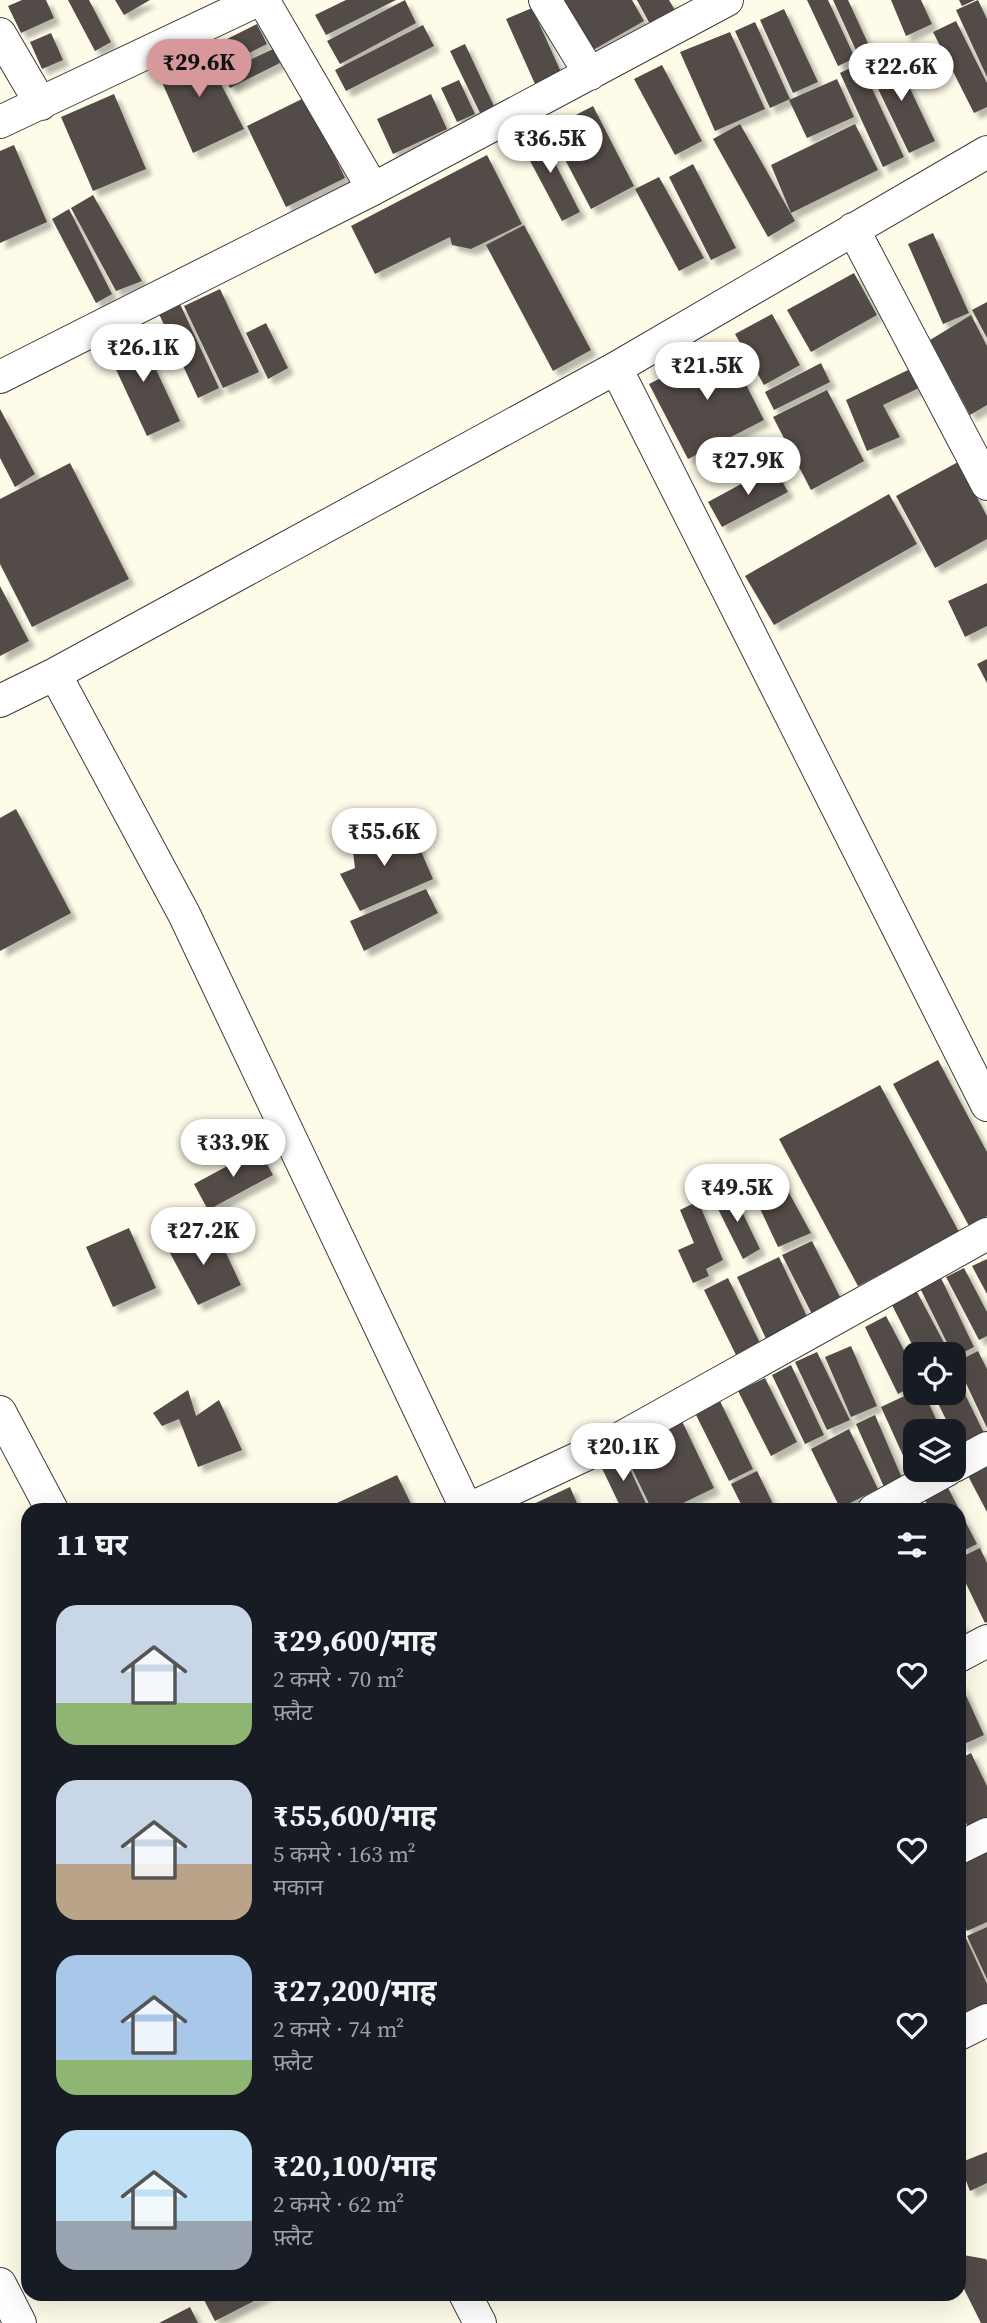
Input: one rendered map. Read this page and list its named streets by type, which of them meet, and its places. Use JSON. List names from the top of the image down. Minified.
{"page":{"price":["₹29.6K","₹22.6K","₹36.5K","₹26.1K","₹21.5K","₹27.9K","₹55.6K","₹33.9K","₹49.5K","₹27.2K","₹20.1K"],"heading":"11 घर","list":[{"name":"₹29,600/माह","note":"2 कमरे · 70 m² · फ़्लैट"},{"name":"₹55,600/माह","note":"5 कमरे · 163 m² · मकान"},{"name":"₹27,200/माह","note":"2 कमरे · 74 m² · फ़्लैट"},{"name":"₹20,100/माह","note":"2 कमरे · 62 m² · फ़्लैट"}]}}
